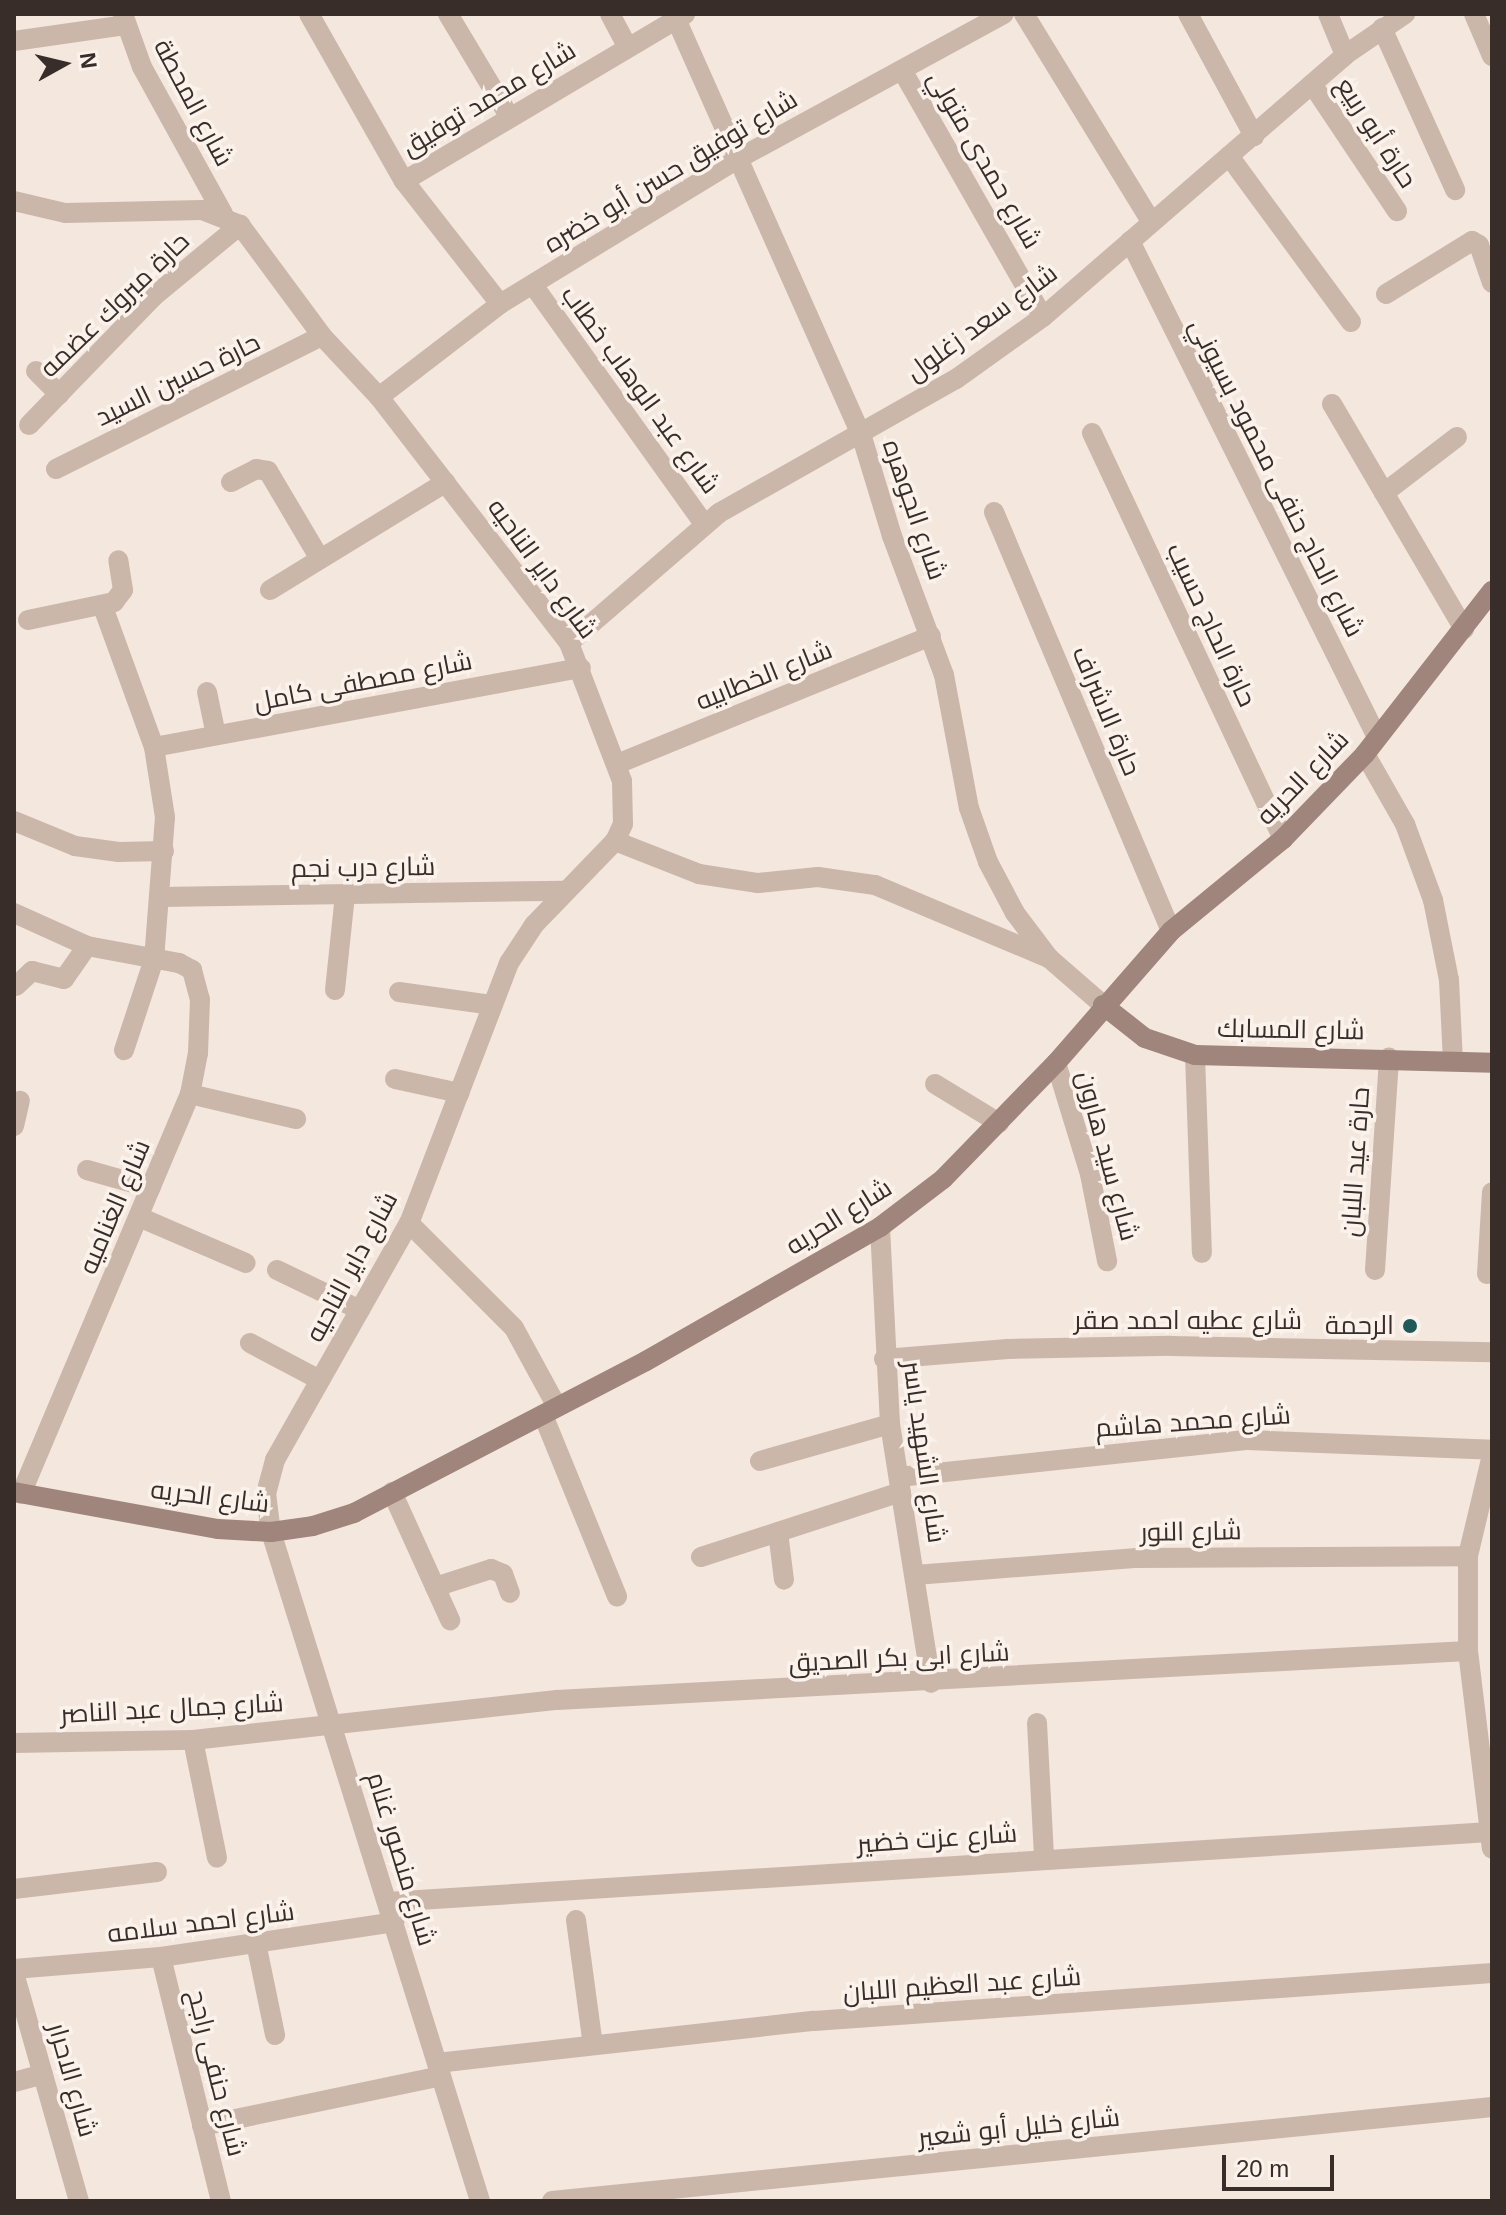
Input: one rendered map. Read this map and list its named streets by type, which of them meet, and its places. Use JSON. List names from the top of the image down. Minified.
{"streets":{"street":["شارع محمد توفيق","شارع المحطة","حارة أبو ربيع","شارع حمدى متولي","شارع توفيق حسن أبو خضره","حارة مبروك عضمه","شارع سعد زغلول","حارة حسين السيد","شارع عبد الوهاب خطاب","شارع الحاج حنفى محمود بسيوني","شارع الجوهره","شارع داير الناحيه","حارة الحاج حسيب","شارع الخطابيه","شارع مصطفى كامل","حارة الاشراف","شارع الحريه","شارع درب نجم","شارع المسابك","شارع سيد هارون","حارة عيد اللبان","شارع الغناميه","شارع عطيه احمد صقر","شارع محمد هاشم","شارع الشهيد ياسر","شارع النور","شارع ابى بكر الصديق","شارع جمال عبد الناصر","شارع عزت خضير","شارع منصور غنام","شارع احمد سلامه","شارع عبد العظيم اللبان","شارع حنفى راجح","شارع الاحرار","شارع خليل أبو شعير"]},"crossings":[["شارع محمد توفيق","شارع الجوهره"],["شارع المحطة","حارة مبروك عضمه"],["شارع المحطة","شارع داير الناحيه"],["حارة أبو ربيع","شارع سعد زغلول"],["شارع حمدى متولي","شارع توفيق حسن أبو خضره"],["شارع حمدى متولي","شارع سعد زغلول"],["شارع توفيق حسن أبو خضره","شارع عبد الوهاب خطاب"],["شارع توفيق حسن أبو خضره","شارع الجوهره"],["شارع توفيق حسن أبو خضره","شارع داير الناحيه"],["حارة مبروك عضمه","شارع داير الناحيه"],["شارع سعد زغلول","شارع عبد الوهاب خطاب"],["شارع سعد زغلول","شارع الحاج حنفى محمود بسيوني"],["شارع سعد زغلول","شارع الجوهره"],["شارع سعد زغلول","شارع داير الناحيه"],["حارة حسين السيد","شارع داير الناحيه"],["شارع الحاج حنفى محمود بسيوني","شارع الحريه"],["شارع الحاج حنفى محمود بسيوني","شارع المسابك"],["شارع الجوهره","شارع الخطابيه"],["شارع الجوهره","شارع الحريه"],["شارع الجوهره","شارع المسابك"],["شارع داير الناحيه","شارع الخطابيه"],["شارع داير الناحيه","شارع مصطفى كامل"],["شارع داير الناحيه","شارع الحريه"],["شارع داير الناحيه","شارع درب نجم"],["شارع داير الناحيه","شارع منصور غنام"],["حارة الحاج حسيب","شارع الحريه"],["حارة الاشراف","شارع الحريه"],["شارع الحريه","شارع المسابك"],["شارع الحريه","شارع سيد هارون"],["شارع الحريه","شارع الغناميه"],["شارع الحريه","شارع الشهيد ياسر"],["شارع الحريه","شارع منصور غنام"],["شارع المسابك","حارة عيد اللبان"],["شارع عطيه احمد صقر","شارع الشهيد ياسر"],["شارع محمد هاشم","شارع الشهيد ياسر"],["شارع الشهيد ياسر","شارع النور"],["شارع الشهيد ياسر","شارع ابى بكر الصديق"],["شارع ابى بكر الصديق","شارع جمال عبد الناصر"],["شارع ابى بكر الصديق","شارع منصور غنام"],["شارع جمال عبد الناصر","شارع منصور غنام"],["شارع عزت خضير","شارع منصور غنام"],["شارع منصور غنام","شارع احمد سلامه"],["شارع منصور غنام","شارع عبد العظيم اللبان"],["شارع احمد سلامه","شارع حنفى راجح"],["شارع احمد سلامه","شارع الاحرار"]],"places":["الرحمة"],"scale_bar":"20 m","north":"right"}
